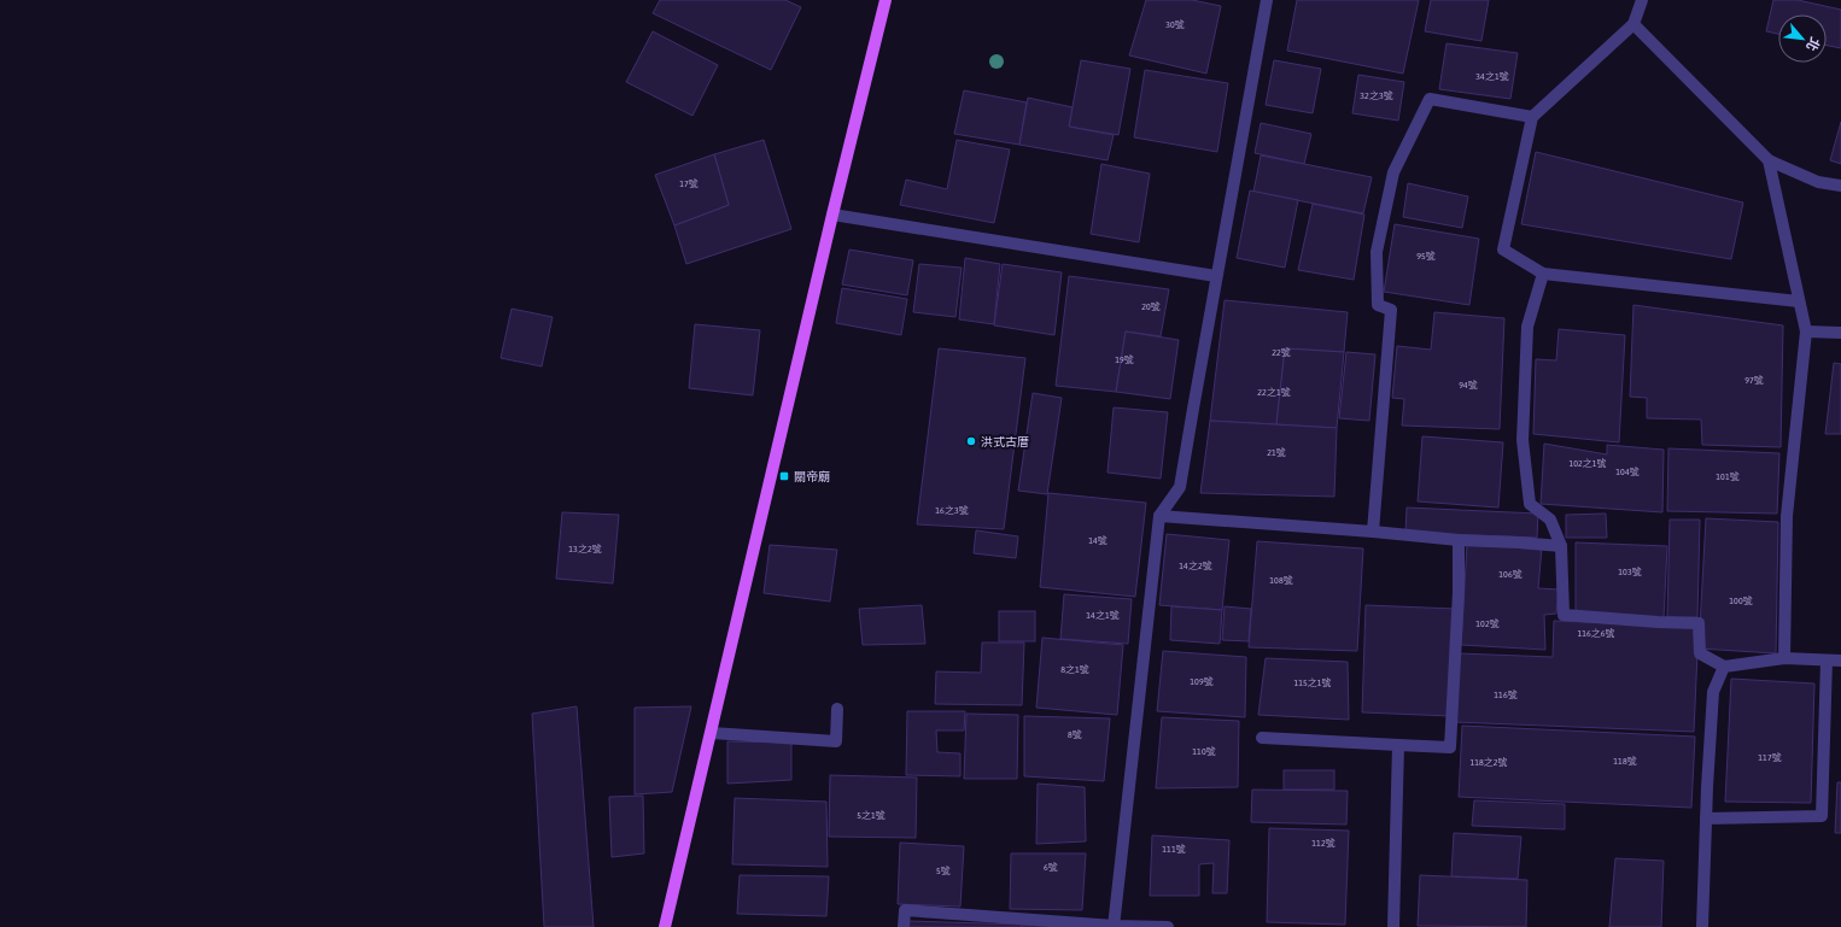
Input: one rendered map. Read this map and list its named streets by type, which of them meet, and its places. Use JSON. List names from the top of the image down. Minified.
{"places":{"other":["洪式古厝"],"transit":["關帝廟"]},"house_numbers":["30號","34之1號","32之3號","17號","95號","20號","22號","19號","97號","94號","22之1號","21號","102之1號","104號","101號","16之3號","14號","13之2號","14之2號","103號","106號","108號","100號","14之1號","102號","116之6號","8之1號","109號","115之1號","116號","8號","110號","117號","118號","118之2號","5之1號","112號","111號","6號","5號"],"north":"bottom right"}
